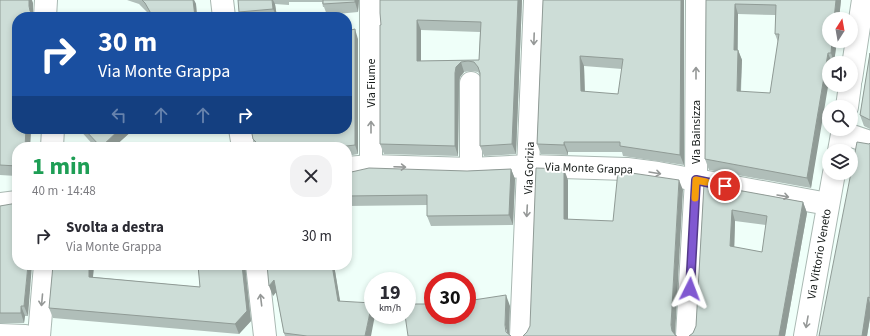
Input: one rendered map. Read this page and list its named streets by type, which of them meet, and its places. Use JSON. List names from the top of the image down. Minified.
{"streets":{"street":["Via Fiume","Via Bainsizza","Via Gorizia","Via Monte Grappa","Via Vittorio Veneto"]},"crossings":[["Via Fiume","Via Monte Grappa"],["Via Bainsizza","Via Monte Grappa"],["Via Gorizia","Via Monte Grappa"],["Via Monte Grappa","Via Vittorio Veneto"]],"one_way":["Via Gorizia","Via Monte Grappa","Via Vittorio Veneto"],"north":"top","page":{"turn":["30 m","Via Monte Grappa"],"heading":["1 min","40 m · 14:48"],"list":[{"name":"Svolta a destra","note":"Via Monte Grappa","value":"30 m"}],"speed":"19 km/h","limit":"30"}}
